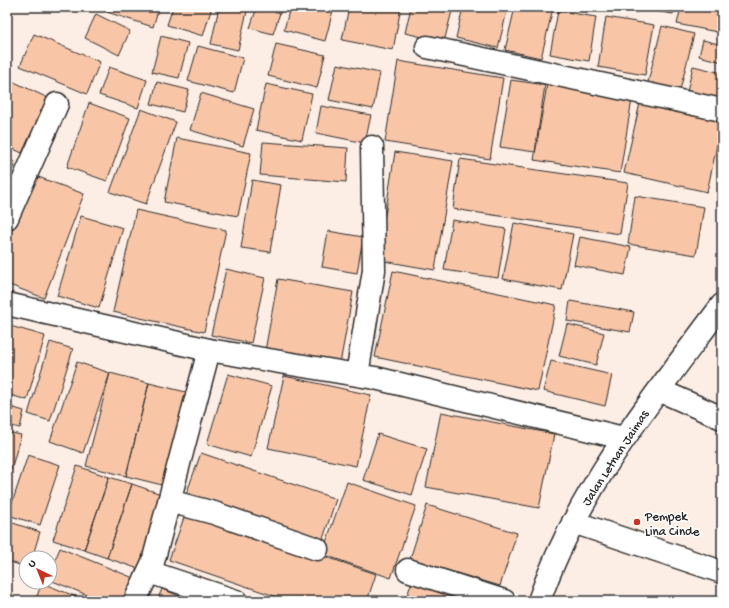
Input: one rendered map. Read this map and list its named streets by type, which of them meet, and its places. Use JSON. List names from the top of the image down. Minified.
{"streets":{"street":["Jalan Letnan Jaimas"]},"places":["Pempek Lina Cinde"],"north":"top left"}
